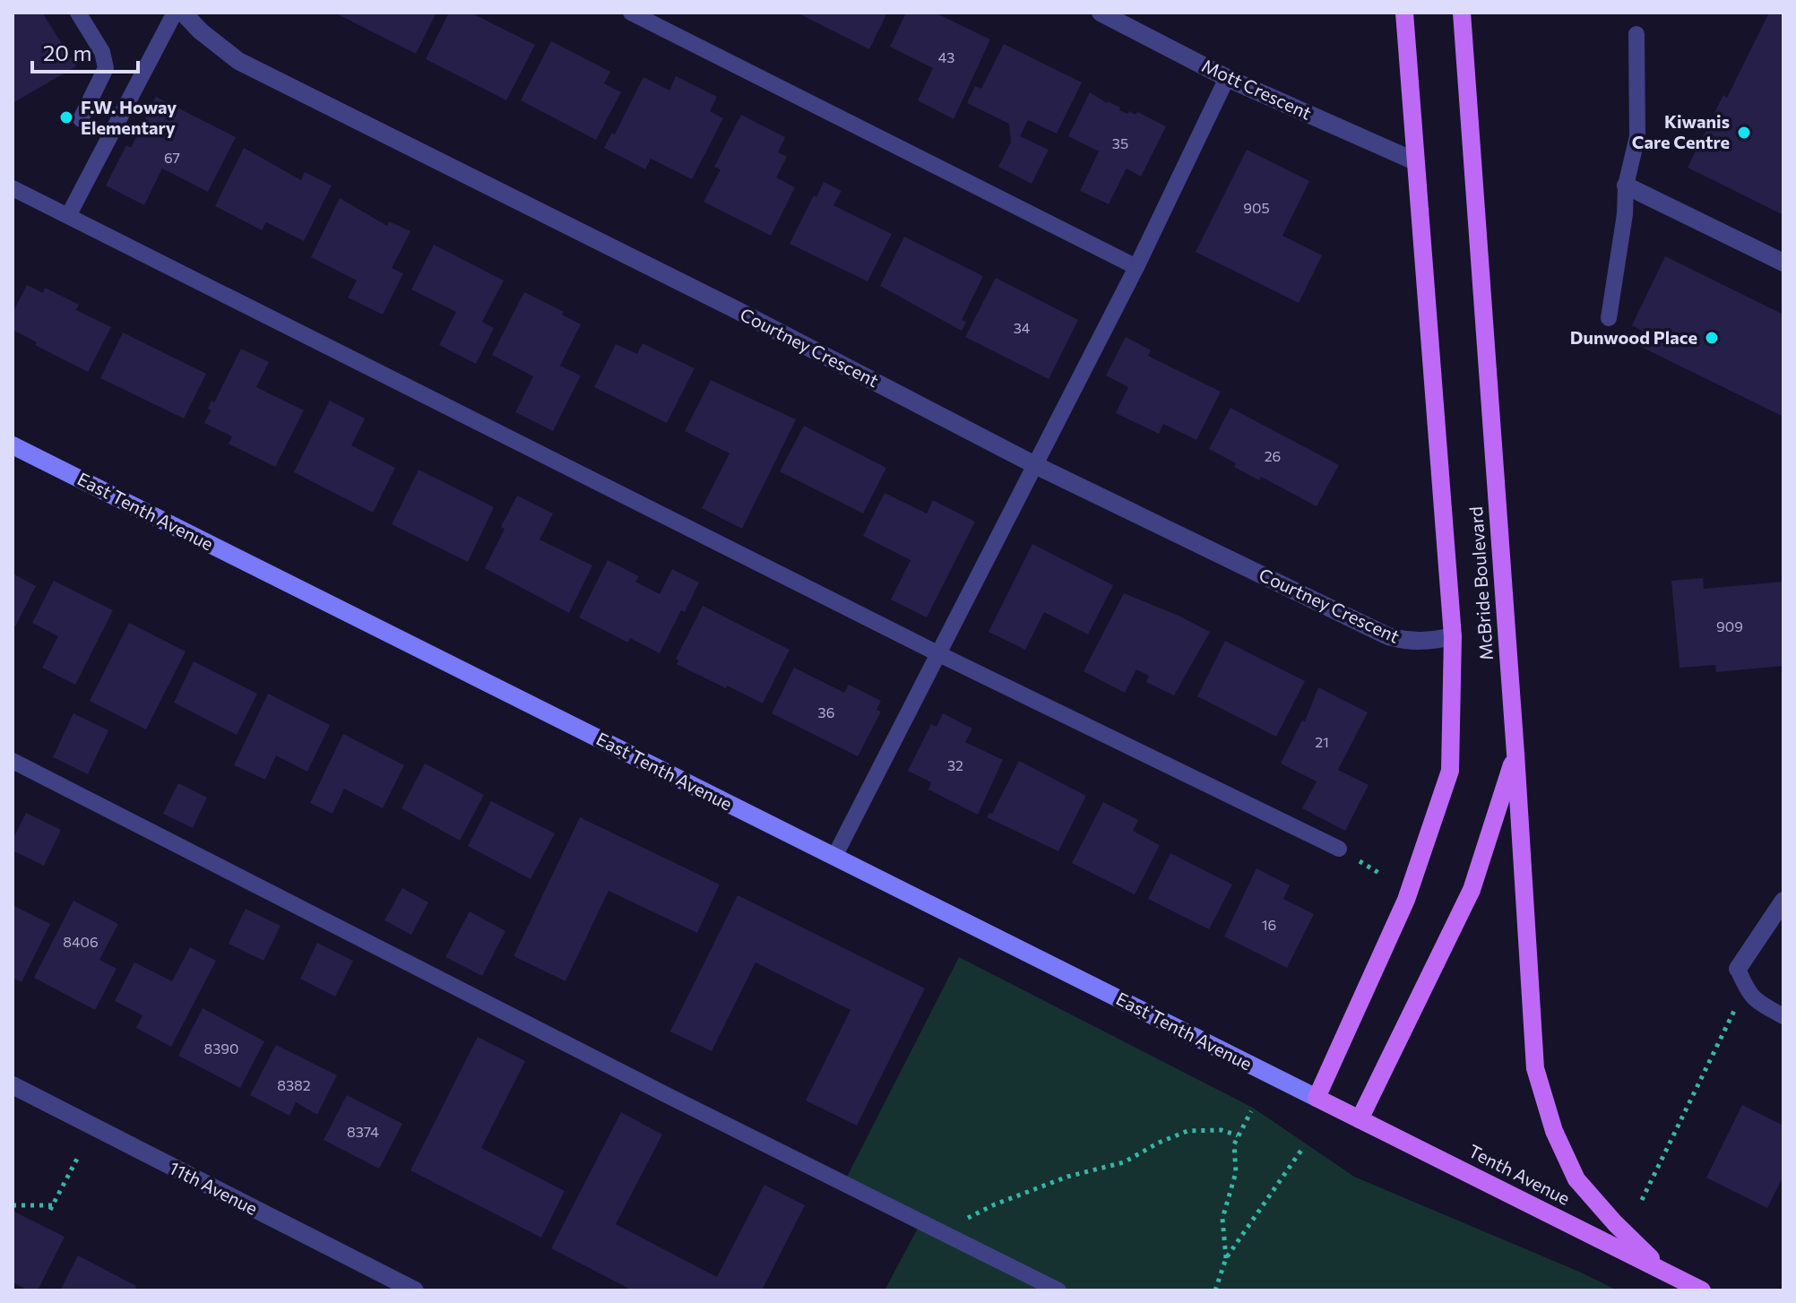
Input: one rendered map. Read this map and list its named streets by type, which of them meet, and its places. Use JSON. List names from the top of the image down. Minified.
{"streets":{"main road":["East Tenth Avenue","McBride Boulevard","Tenth Avenue"],"street":["Mott Crescent","Courtney Crescent","11th Avenue"]},"crossings":[["Mott Crescent","McBride Boulevard"],["Courtney Crescent","McBride Boulevard"],["East Tenth Avenue","McBride Boulevard"],["East Tenth Avenue","Tenth Avenue"],["McBride Boulevard","Tenth Avenue"]],"places":["F.W. Howay Elementary","Kiwanis Care Centre","Dunwood Place"],"house_numbers":["43","35","67","905","34","26","909","36","21","32","16","8406","8390","8382","8374"],"scale_bar":"20 m"}
